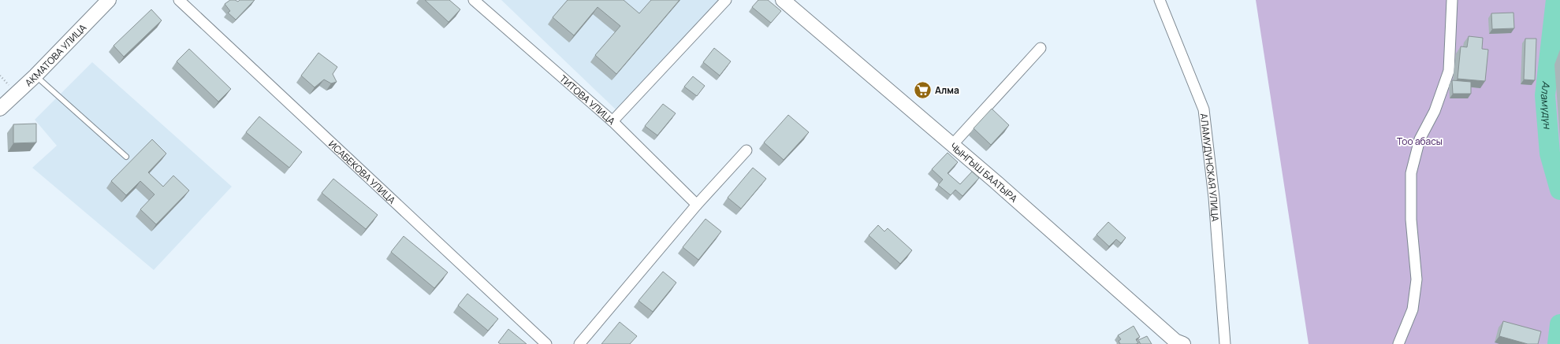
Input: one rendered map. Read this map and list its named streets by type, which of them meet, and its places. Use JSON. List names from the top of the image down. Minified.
{"streets":{"main road":["АКМАТОВА УЛИЦА","ЧЫНГЫШ БААТЫРА"],"street":["ТИТОВА УЛИЦА","АЛАМУДУНСКАЯ УЛИЦА","ИСАБЕКОВА УЛИЦА"]},"water":["Аламүдүн"],"parks":["Тоо абасы"],"places":{"supermarket":["Алма"]}}
